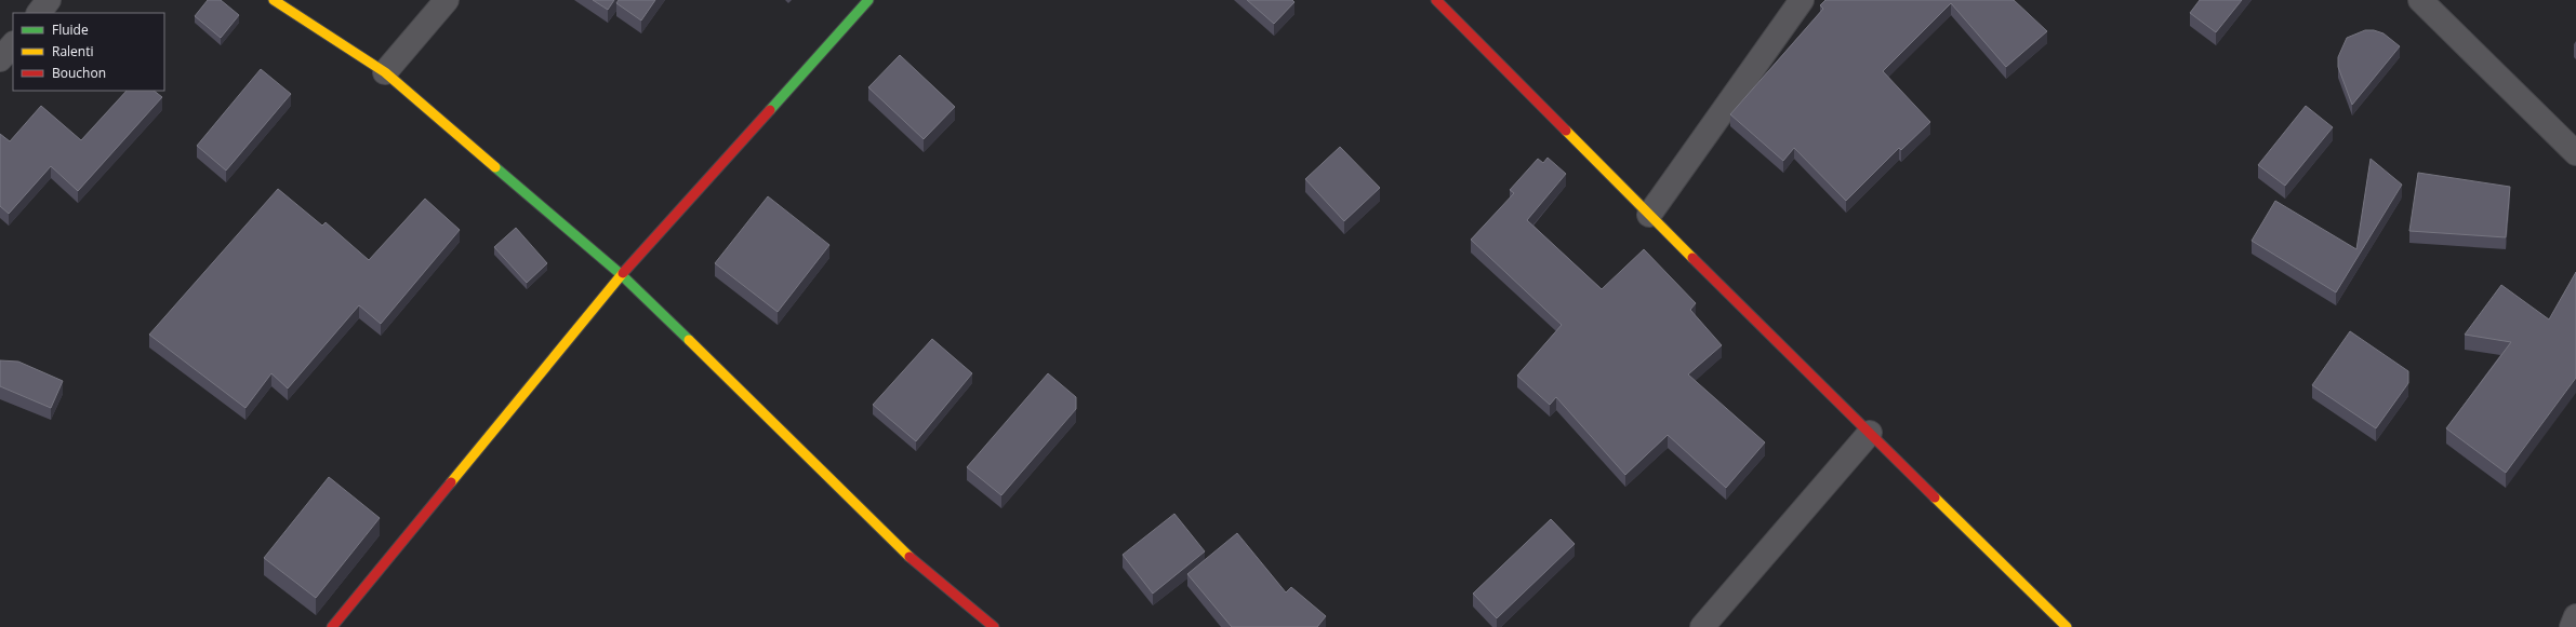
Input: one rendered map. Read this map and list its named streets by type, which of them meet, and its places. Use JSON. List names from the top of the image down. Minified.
{"legend":["Fluide","Ralenti","Bouchon"]}
